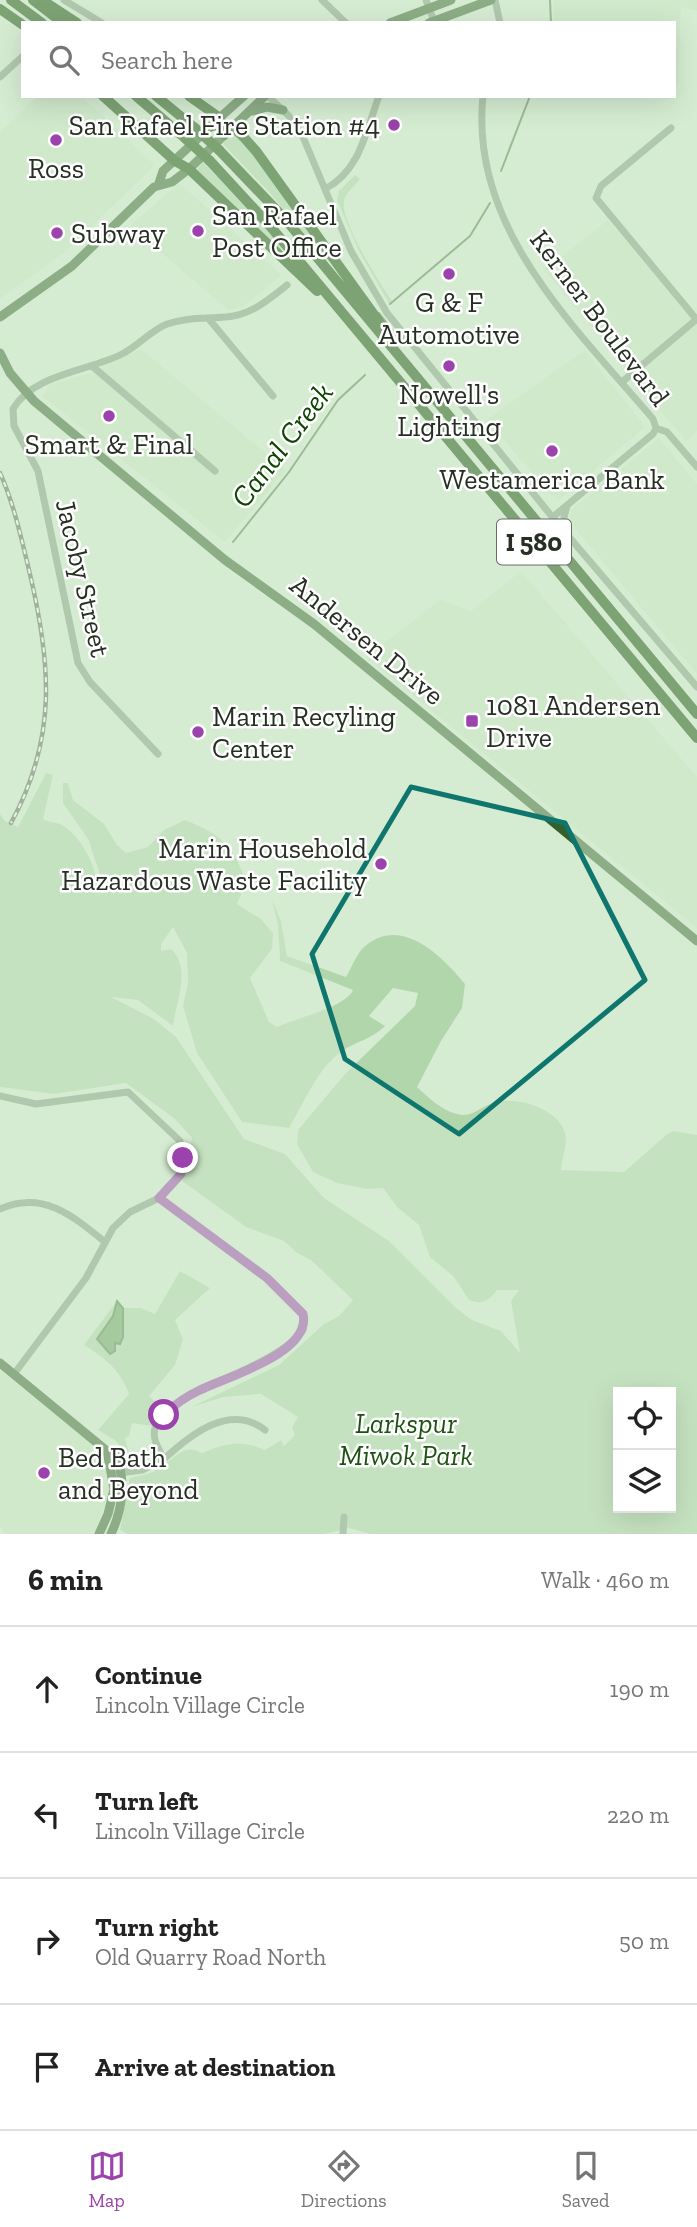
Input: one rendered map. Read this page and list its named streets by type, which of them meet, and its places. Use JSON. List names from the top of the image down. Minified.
{"streets":{"highway":["I 580"],"main road":["Andersen Drive"],"street":["Kerner Boulevard","Jacoby Street"]},"crossings":[["Jacoby Street","Andersen Drive"]],"water":["Canal Creek"],"parks":["Larkspur Miwok Park"],"places":{"other":["San Rafael Fire Station #4","Ross","San Rafael Post Office","Subway","G & F Automotive","Nowell's Lighting","Smart & Final","Westamerica Bank","Marin Recyling Center","Marin Household Hazardous Waste Facility","Bed Bath and Beyond"],"transit":["1081 Andersen Drive"]},"page":{"search":"Search here","heading":["6 min","Walk · 460 m"],"list":[["Continue","Lincoln Village Circle","190 m"],["Turn left","Lincoln Village Circle","220 m"],["Turn right","Old Quarry Road North","50 m"],"Arrive at destination"],"nav":["Map","Directions","Saved"]}}
